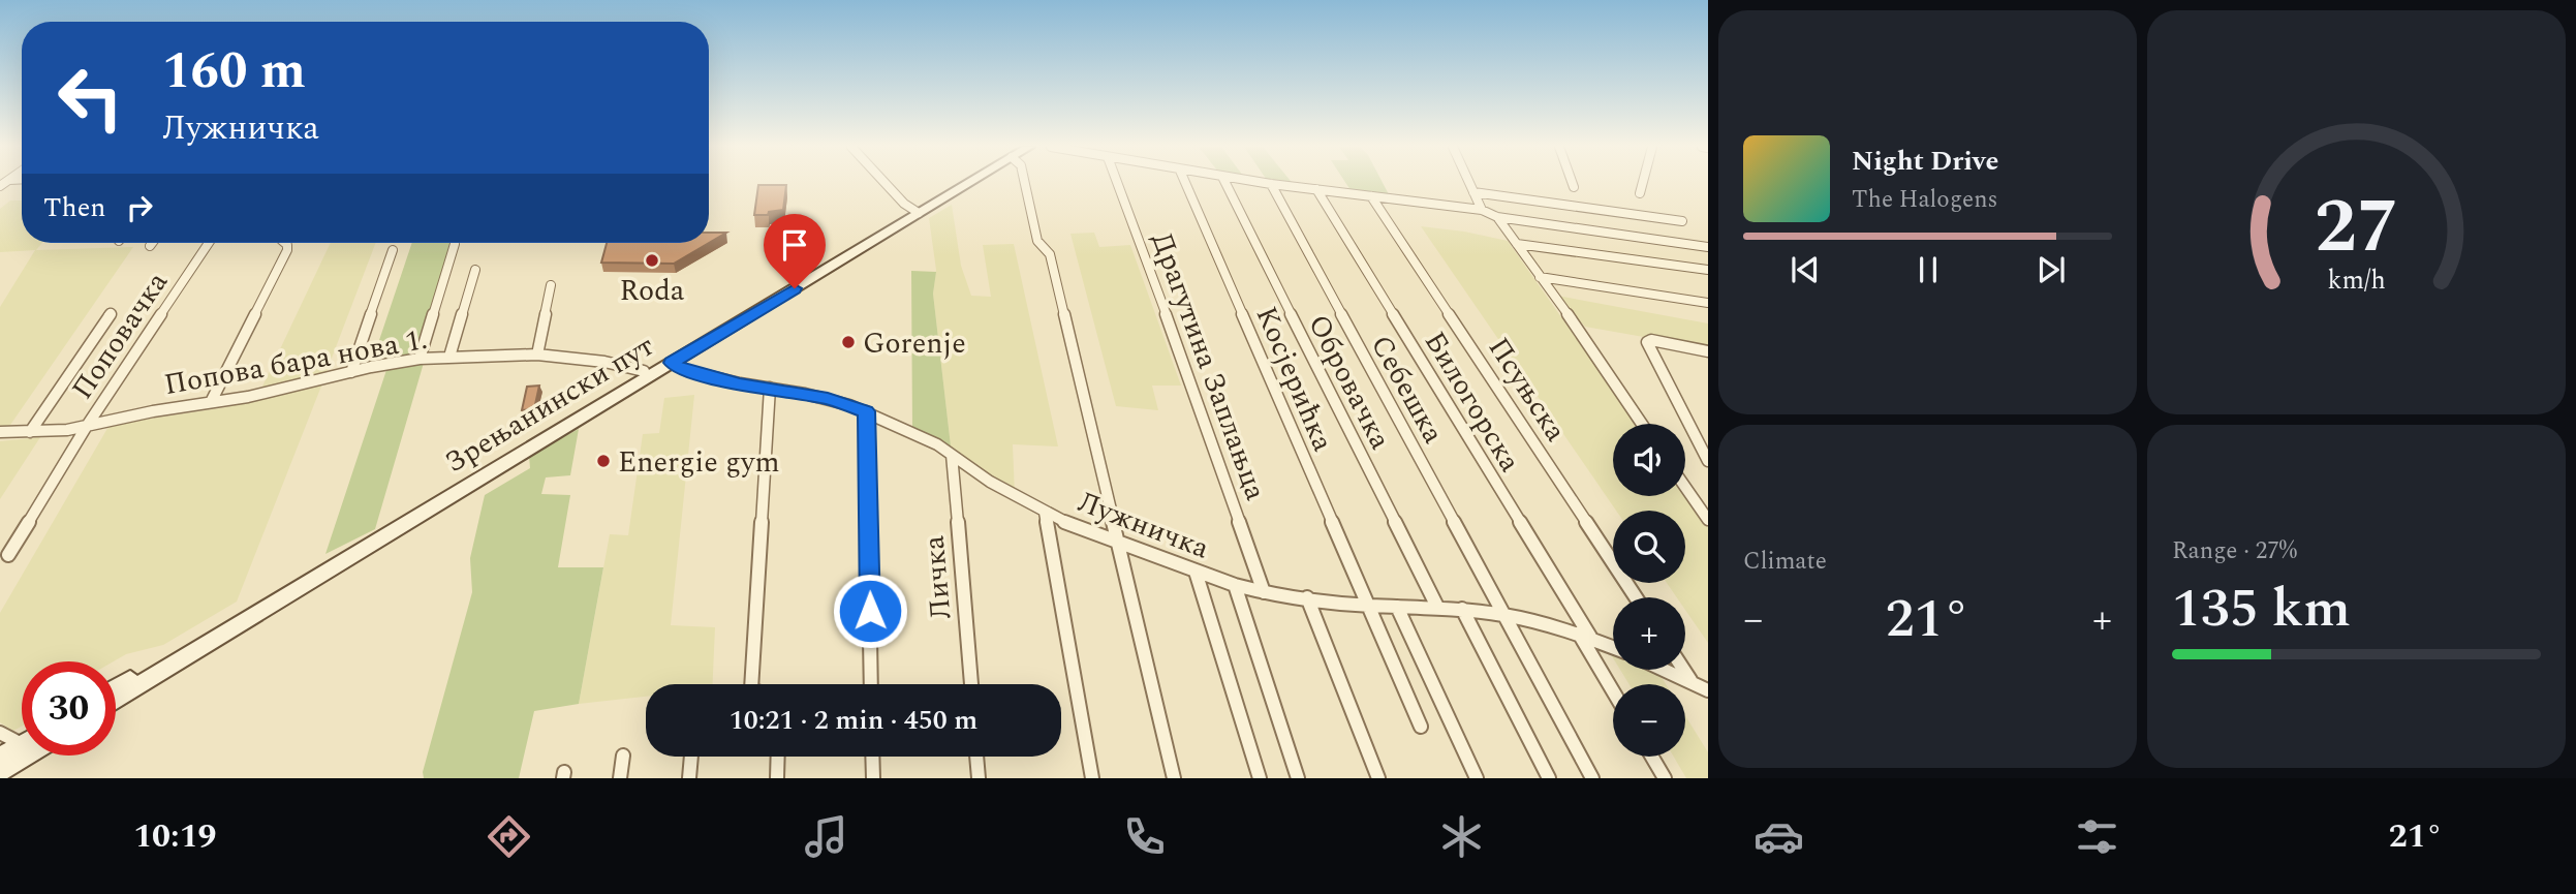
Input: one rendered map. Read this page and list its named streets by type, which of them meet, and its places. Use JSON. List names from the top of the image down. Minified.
{"streets":{"main road":["Зрењанински пут"],"street":["Поповачка","Попова бара нова 1.","Драгутина Заплањца","Косјерићка","Обровачка","Себешка","Псуњска","Билогорска","Лужничка","Личка"]},"crossings":[["Поповачка","Попова бара нова 1."],["Попова бара нова 1.","Зрењанински пут"],["Драгутина Заплањца","Лужничка"],["Косјерићка","Лужничка"],["Обровачка","Лужничка"],["Себешка","Лужничка"],["Билогорска","Лужничка"],["Зрењанински пут","Лужничка"],["Лужничка","Личка"]],"places":["Roda","Gorenje","Energie gym"],"page":{"turn":["160 m","Лужничка"],"song":["Night Drive","The Halogens"],"then":"Then","map_buttons":["+","−"],"tile":["Climate",["Range · 27%","135 km"]],"heat":["−","21°","+"],"limit":"30","trip":"10:21 · 2 min · 450 m","tabs":["10:19","21°"],"gauge":["27","km/h"]}}
